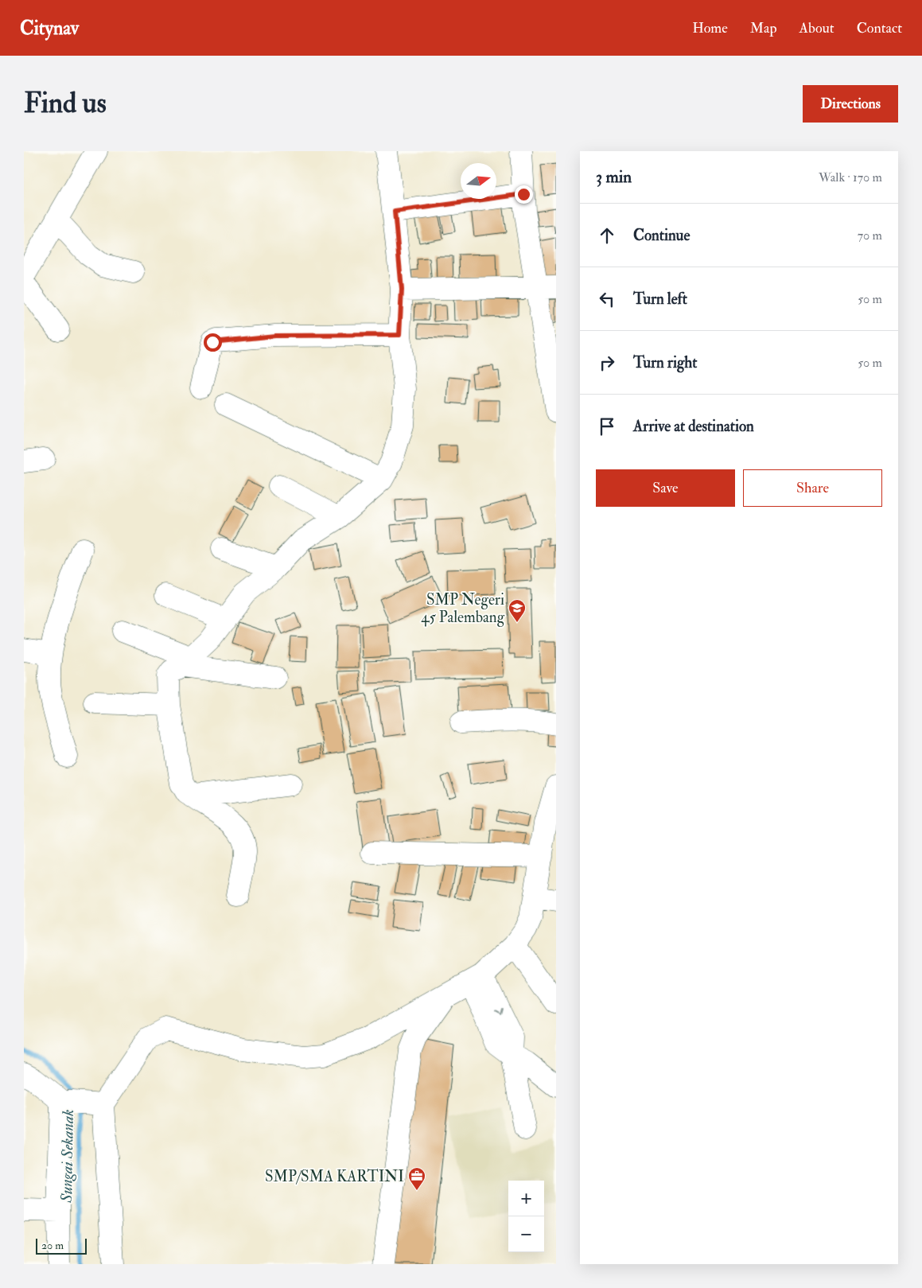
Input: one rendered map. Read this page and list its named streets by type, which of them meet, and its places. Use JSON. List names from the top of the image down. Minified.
{"water":["Sungai Sekanak"],"places":{"school or university":["SMP Negeri 45 Palembang"],"office":["SMP/SMA KARTINI"]},"scale_bar":"20 m","north":"right","page":{"header":"Citynav","nav":["Home","Map","About","Contact"],"buttons":["Directions",["Save","Share"]],"title":"Find us","heading":["3 min","Walk · 170 m"],"list":[["Continue","70 m"],["Turn left","50 m"],["Turn right","50 m"],"Arrive at destination"],"map_buttons":["+","−"],"scale":"20 m"}}
